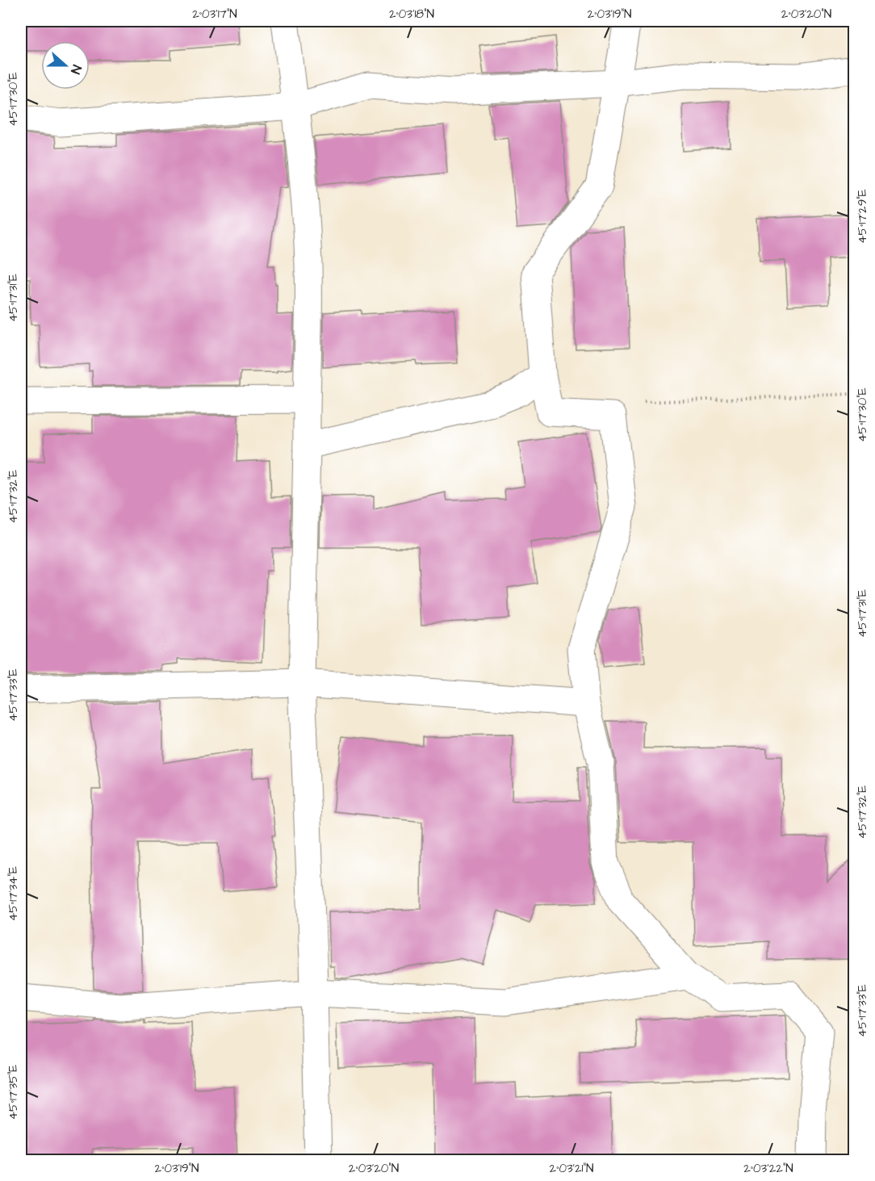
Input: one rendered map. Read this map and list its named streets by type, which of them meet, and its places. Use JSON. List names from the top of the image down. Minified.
{"north":"right","coordinates":["2°03'17\"N","2°03'18\"N","2°03'19\"N","2°03'20\"N","45°17'30\"E","45°17'29\"E","45°17'31\"E","45°17'32\"E","45°17'33\"E","45°17'34\"E","45°17'35\"E","2°03'21\"N","2°03'22\"N"]}
